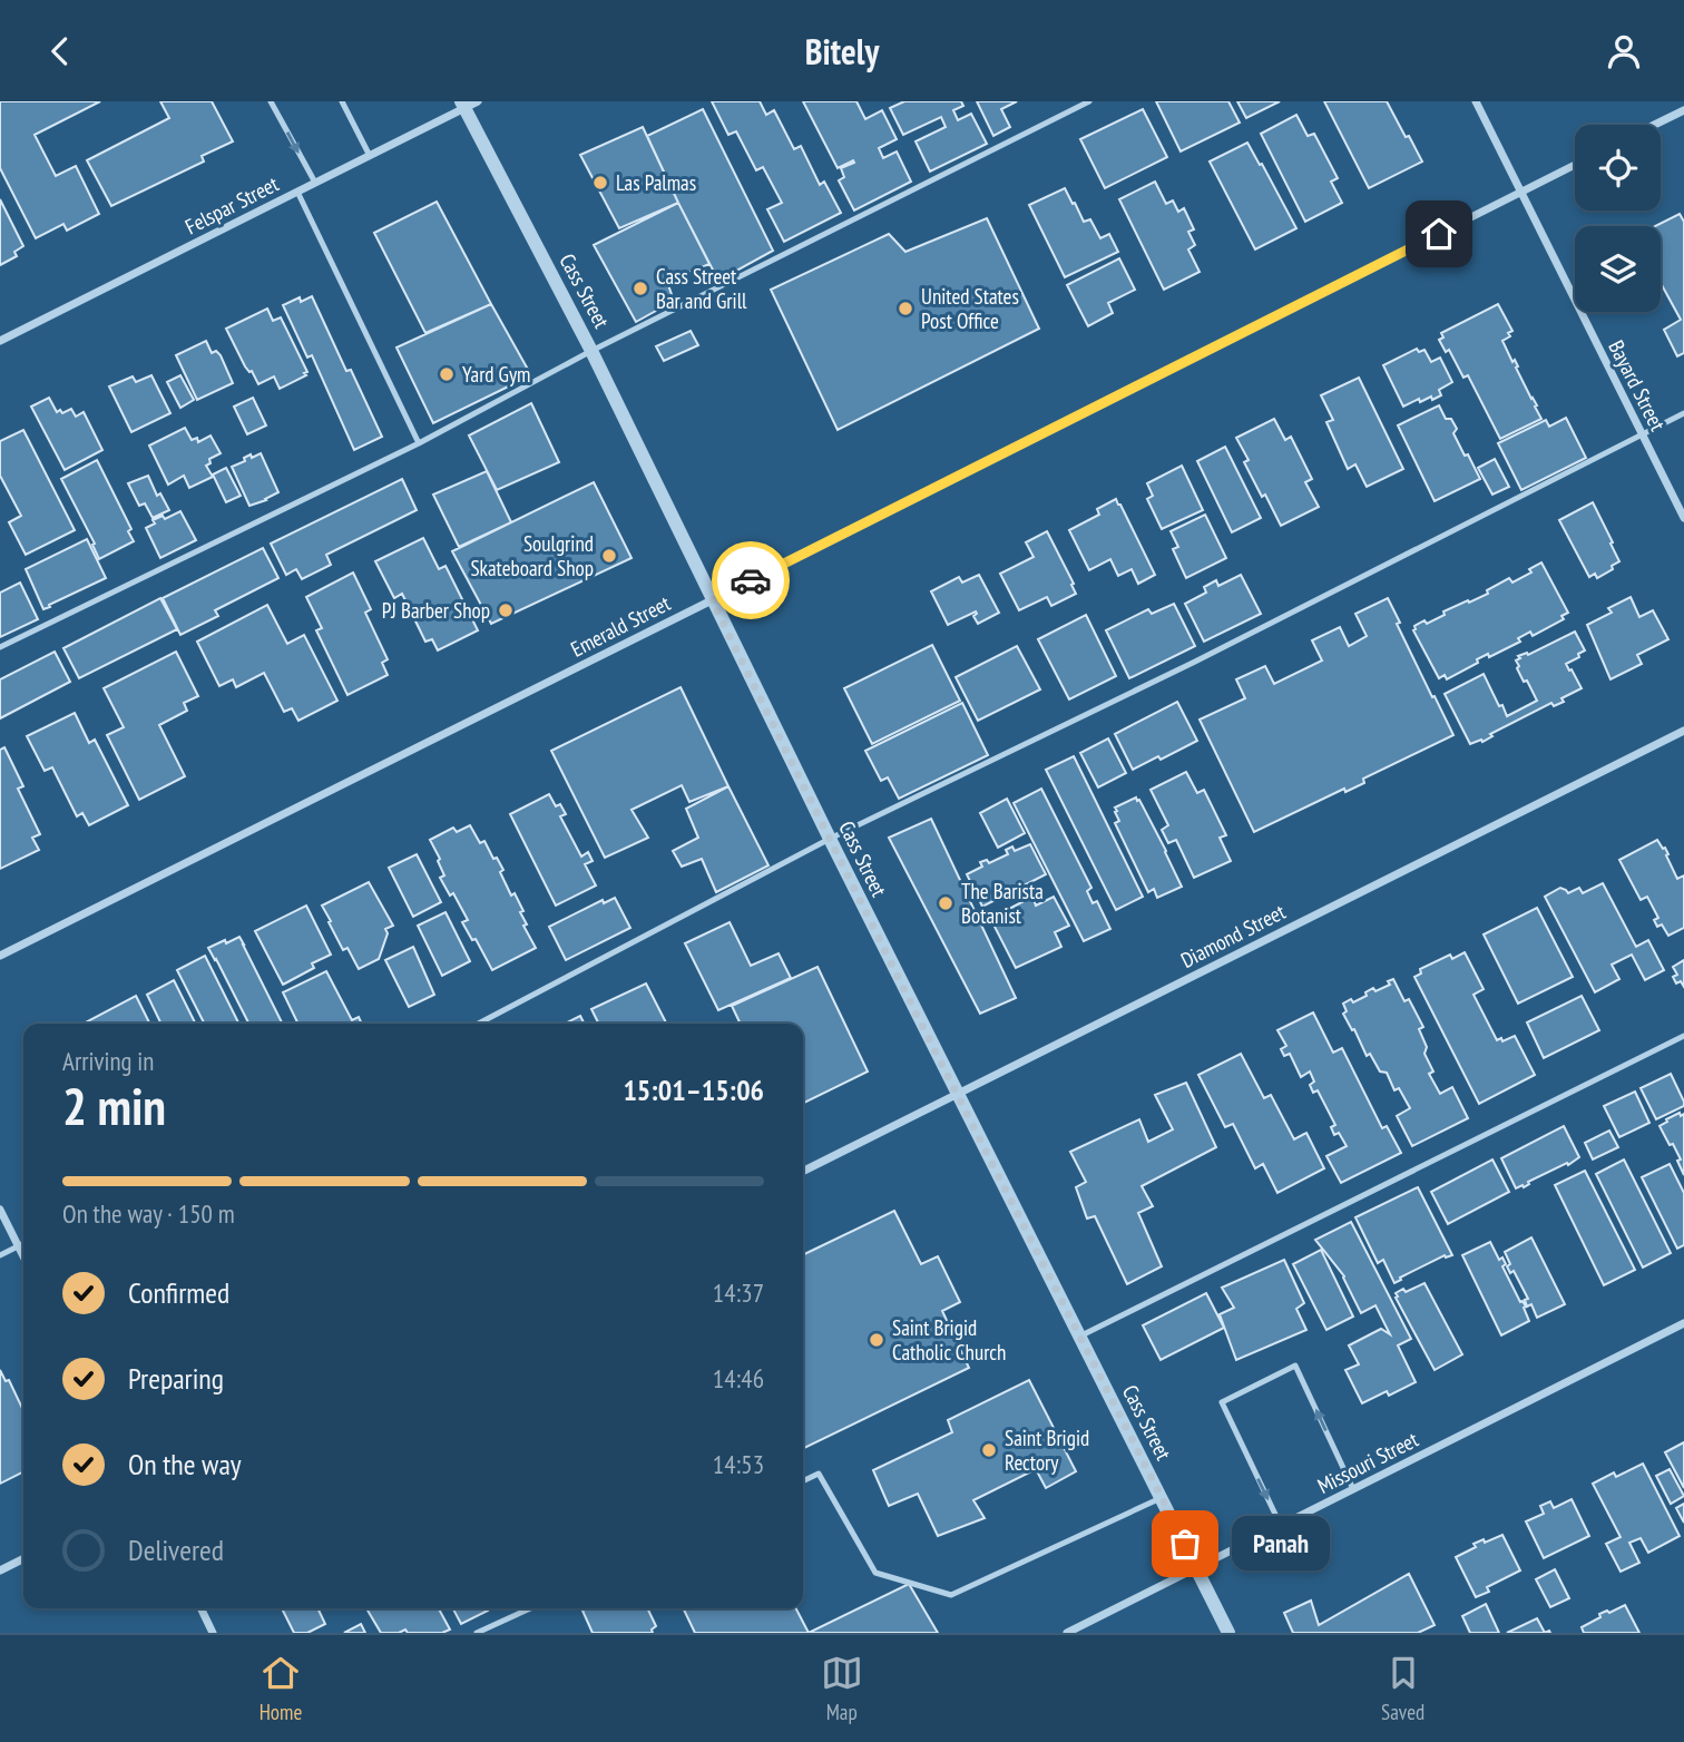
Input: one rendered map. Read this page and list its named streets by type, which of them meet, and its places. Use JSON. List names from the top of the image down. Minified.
{"streets":{"street":["Felspar Street","Cass Street","Bayard Street","Emerald Street","Diamond Street","Missouri Street"]},"crossings":[["Felspar Street","Cass Street"],["Cass Street","Emerald Street"],["Cass Street","Diamond Street"],["Cass Street","Missouri Street"],["Bayard Street","Emerald Street"]],"places":["Las Palmas","Cass Street Bar and Grill","United States Post Office","Yard Gym","Soulgrind Skateboard Shop","PJ Barber Shop","The Barista Botanist","Saint Brigid Catholic Church","Saint Brigid Rectory","Panah"],"page":{"header":"Bitely","heading":["2 min","Arriving in","15:01–15:06"],"bar":"On the way · 150 m","list":[["Confirmed","14:37"],["Preparing","14:46"],["On the way","14:53"],"Delivered"],"bubble":"Panah","tabs":["Home","Map","Saved"]}}
